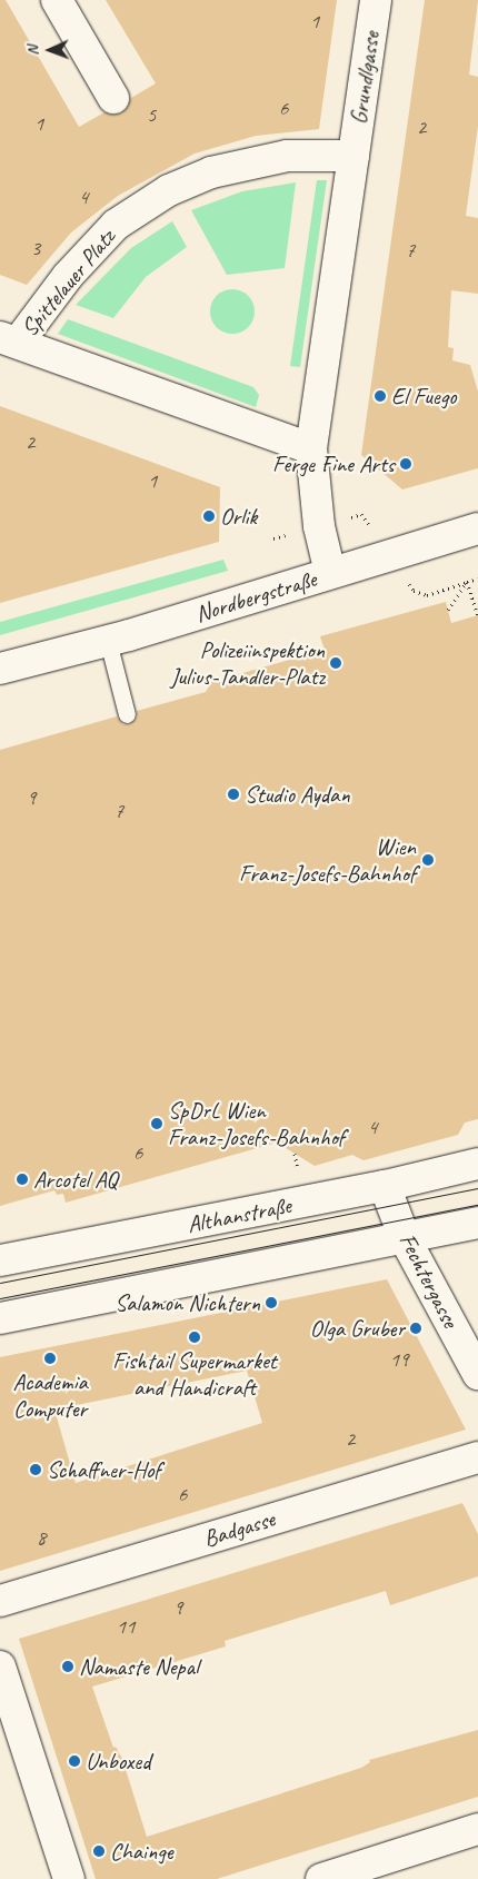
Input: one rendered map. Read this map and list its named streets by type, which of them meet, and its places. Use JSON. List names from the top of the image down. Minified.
{"streets":{"street":["Grundlgasse","Spittelauer Platz","Nordbergstraße","Althanstraße","Fechtergasse","Badgasse"]},"crossings":[["Grundlgasse","Spittelauer Platz"],["Althanstraße","Fechtergasse"]],"places":["El Fuego","Ferge Fine Arts","Orlik","Polizeiinspektion Julius-Tandler-Platz","Studio Aydan","Wien Franz-Josefs-Bahnhof","SpDrL Wien Franz-Josefs-Bahnhof","Arcotel AQ","Salamon Nichtern","Olga Gruber","Fishtail Supermarket and Handicraft","Academia Computer","Schaffner-Hof","Namaste Nepal","Unboxed","Chainge"],"house_numbers":["1","6","5","1","2","4","3","7","2","1","9","7","4","6","19","2","6","8","9","11"],"north":"left"}
